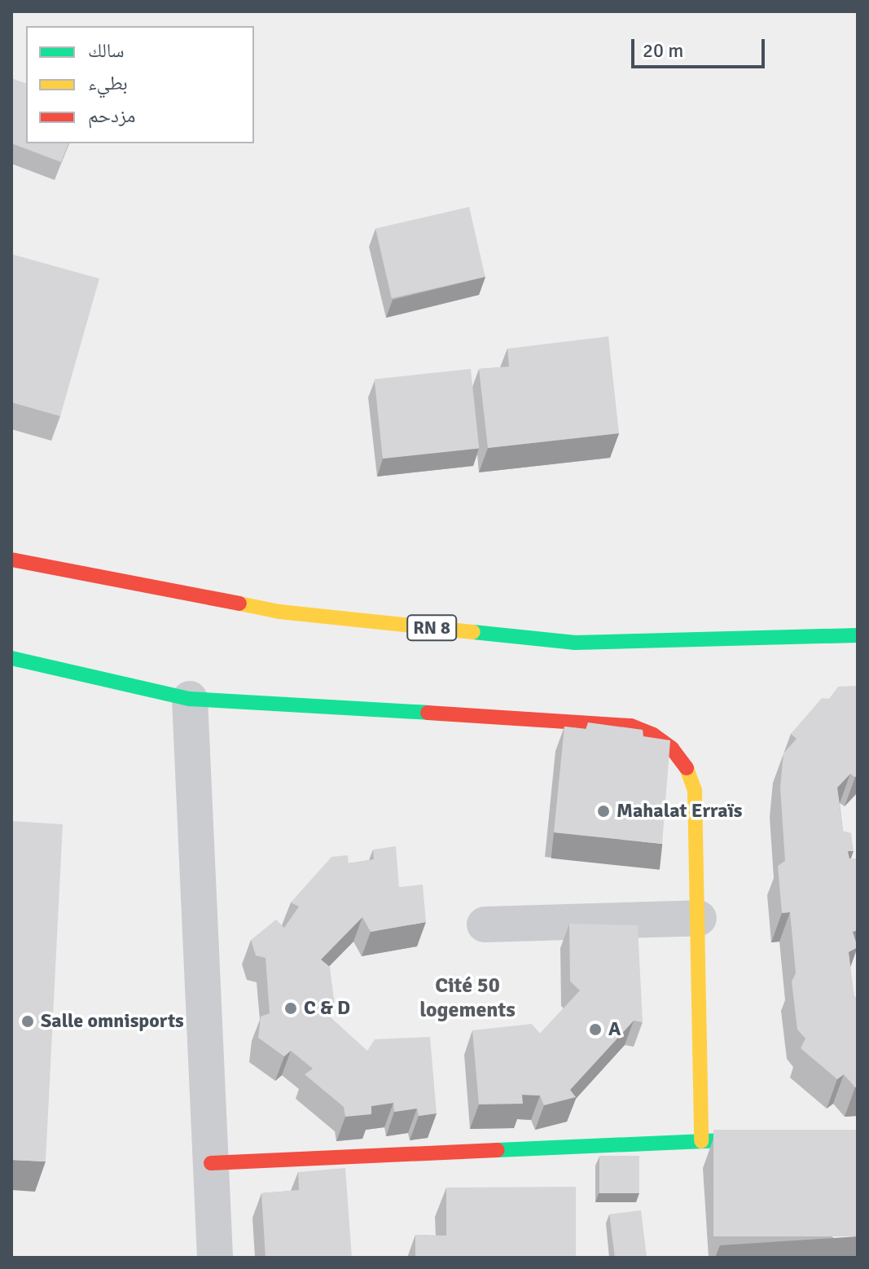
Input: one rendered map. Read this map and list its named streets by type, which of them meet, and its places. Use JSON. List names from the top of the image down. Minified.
{"streets":{"street":["RN 8"]},"districts":["Cité 50 logements"],"places":["Mahalat Erraïs","C & D","Salle omnisports","A"],"legend":["سالك","بطيء","مزدحم"],"scale_bar":"20 m"}
